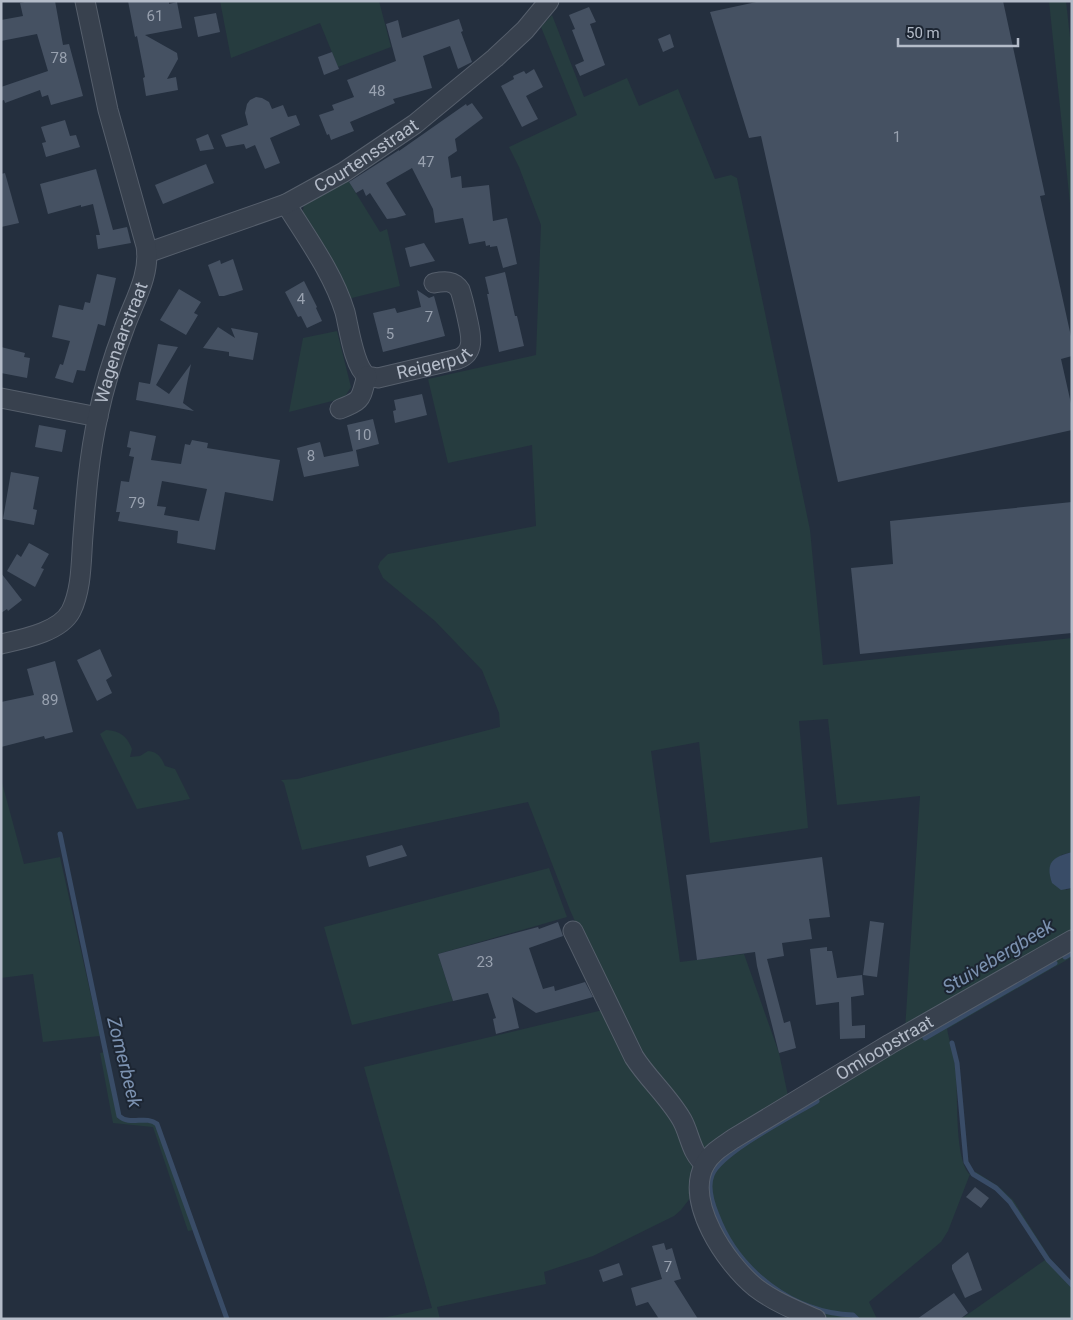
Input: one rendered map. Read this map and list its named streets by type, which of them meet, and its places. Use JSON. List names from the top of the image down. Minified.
{"streets":{"street":["Courtensstraat","Wagenaarstraat","Reigerput","Omloopstraat"]},"crossings":[["Courtensstraat","Wagenaarstraat"]],"water":["Stuivebergbeek","Zomerbeek"],"house_numbers":["61","78","48","1","47","4","7","5","10","8","79","89","23","7"],"scale_bar":"50 m"}
